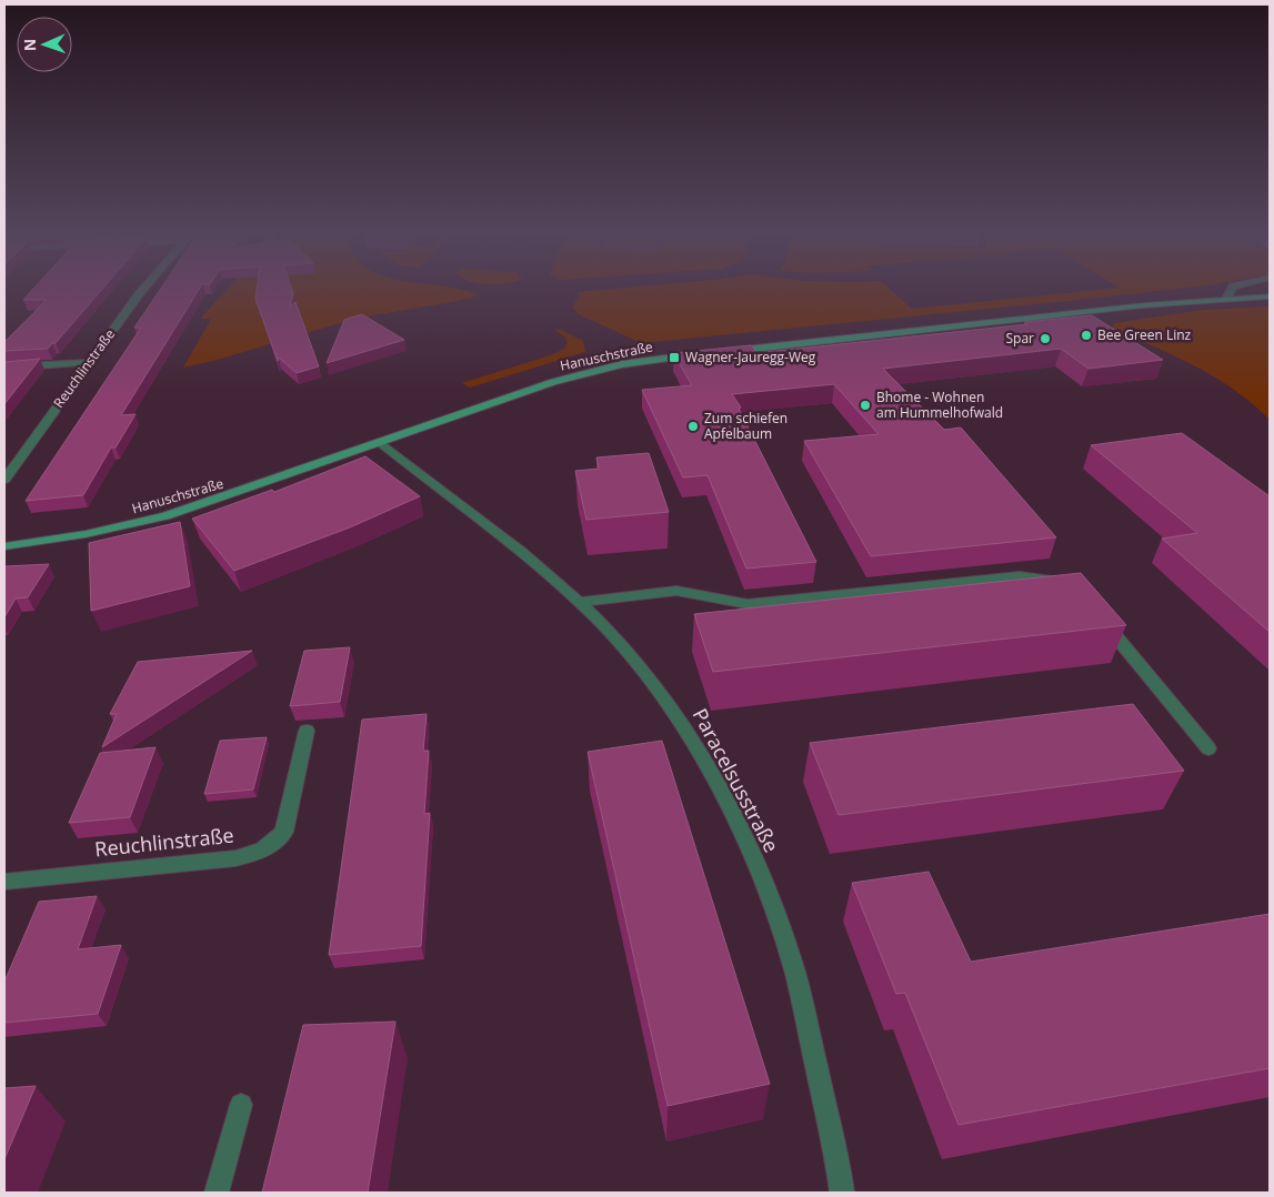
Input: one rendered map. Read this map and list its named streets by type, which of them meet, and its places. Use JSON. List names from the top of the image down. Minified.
{"streets":{"street":["Hanuschstraße","Reuchlinstraße","Paracelsusstraße"]},"crossings":[["Hanuschstraße","Paracelsusstraße"]],"places":{"other":["Bee Green Linz","Spar","Bhome - Wohnen am Hummelhofwald","Zum schiefen Apfelbaum"],"transit":["Wagner-Jauregg-Weg"]},"north":"left"}
